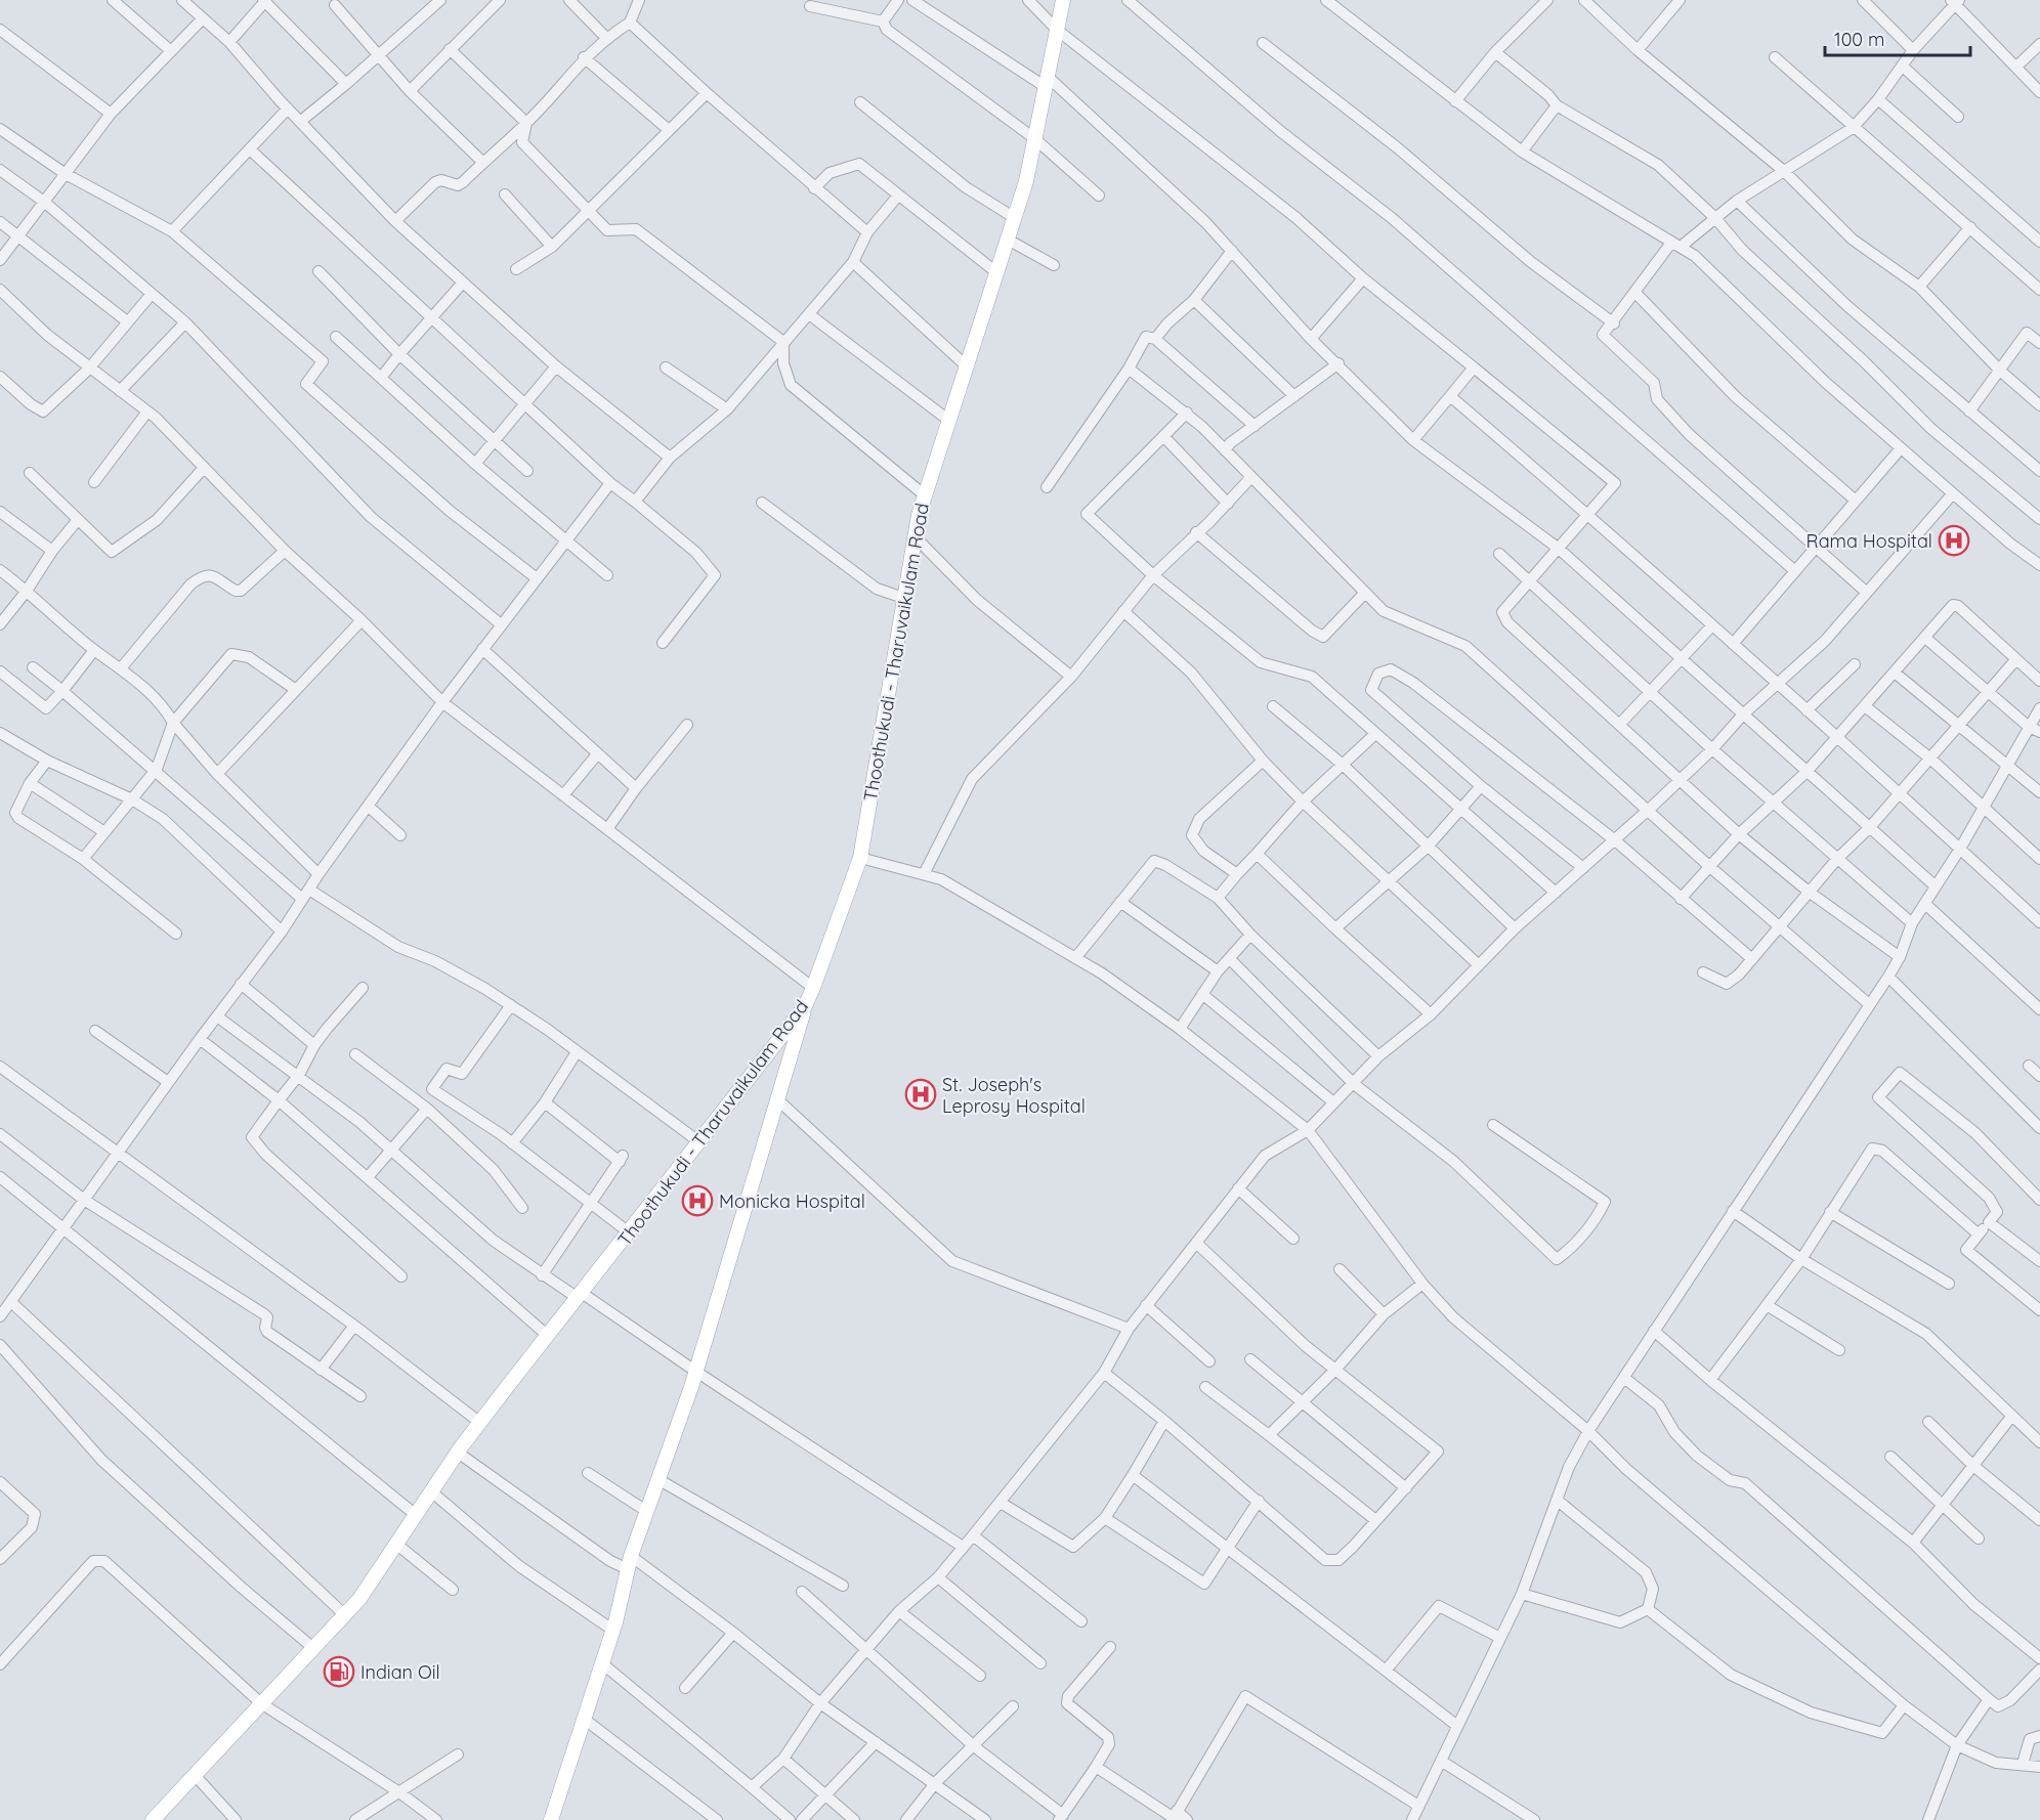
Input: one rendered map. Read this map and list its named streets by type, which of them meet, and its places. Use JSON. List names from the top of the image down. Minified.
{"streets":{"main road":["Thoothukudi - Tharuvaikulam Road"]},"places":{"hospital":["Rama Hospital","St. Joseph's Leprosy Hospital","Monicka Hospital"],"fuel station":["Indian Oil"]},"scale_bar":"100 m"}
